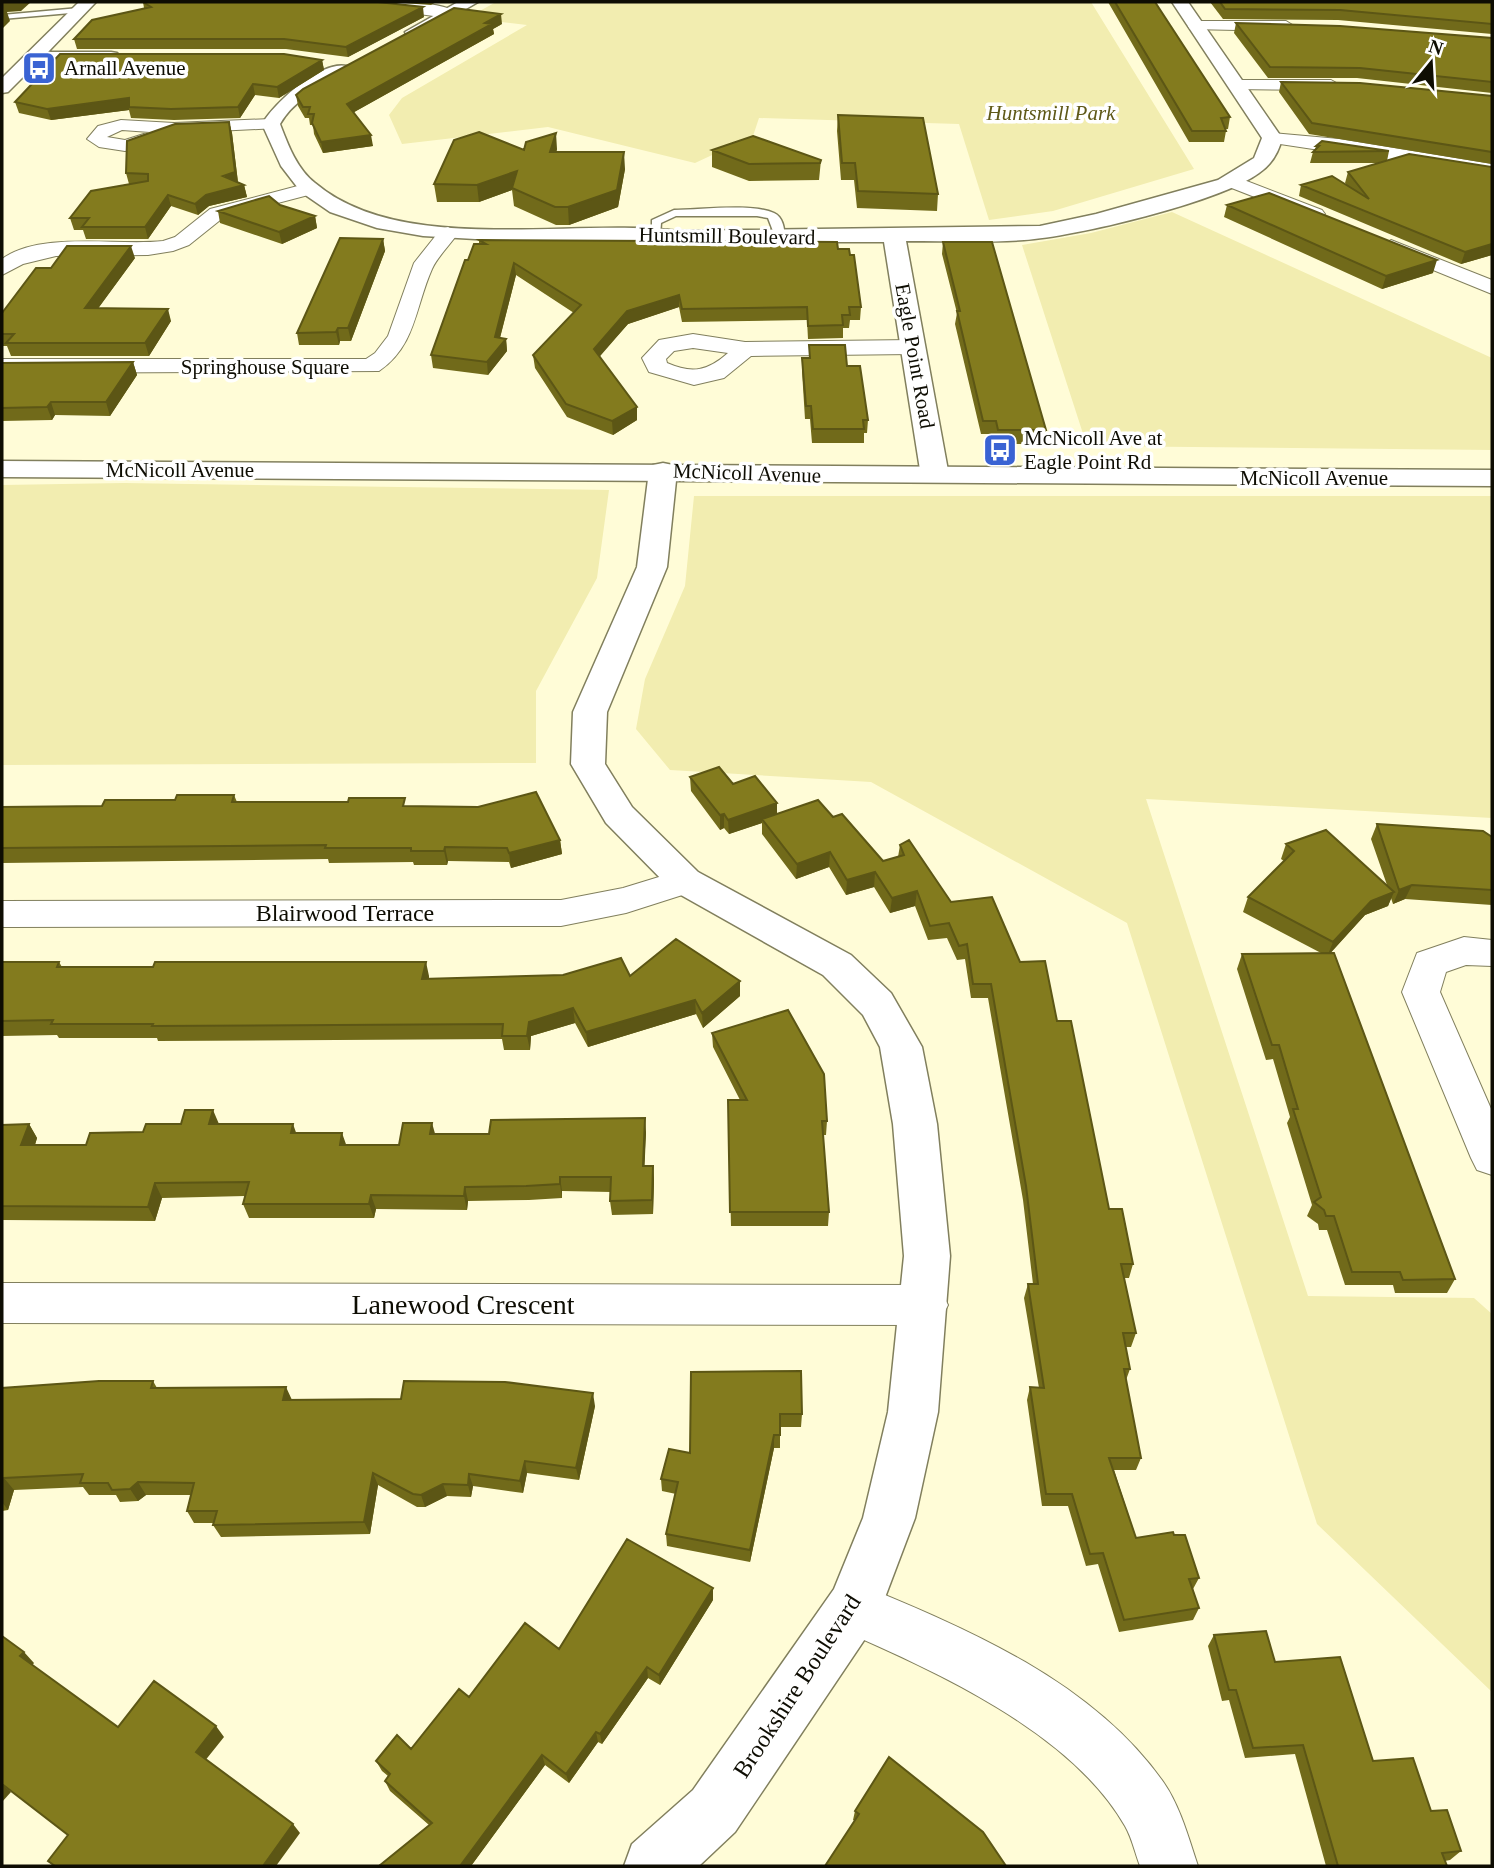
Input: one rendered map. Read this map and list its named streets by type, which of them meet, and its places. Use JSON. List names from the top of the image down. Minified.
{"streets":{"street":["Huntsmill Boulevard","Eagle Point Road","Springhouse Square","McNicoll Avenue","Blairwood Terrace","Lanewood Crescent","Brookshire Boulevard"]},"crossings":[["Huntsmill Boulevard","Eagle Point Road"],["Huntsmill Boulevard","Springhouse Square"],["Eagle Point Road","McNicoll Avenue"],["McNicoll Avenue","Brookshire Boulevard"],["Blairwood Terrace","Brookshire Boulevard"],["Lanewood Crescent","Brookshire Boulevard"]],"parks":["Huntsmill Park"],"places":{"bus stop":["Arnall Avenue","McNicoll Ave at Eagle Point Rd"]},"north":"top"}
